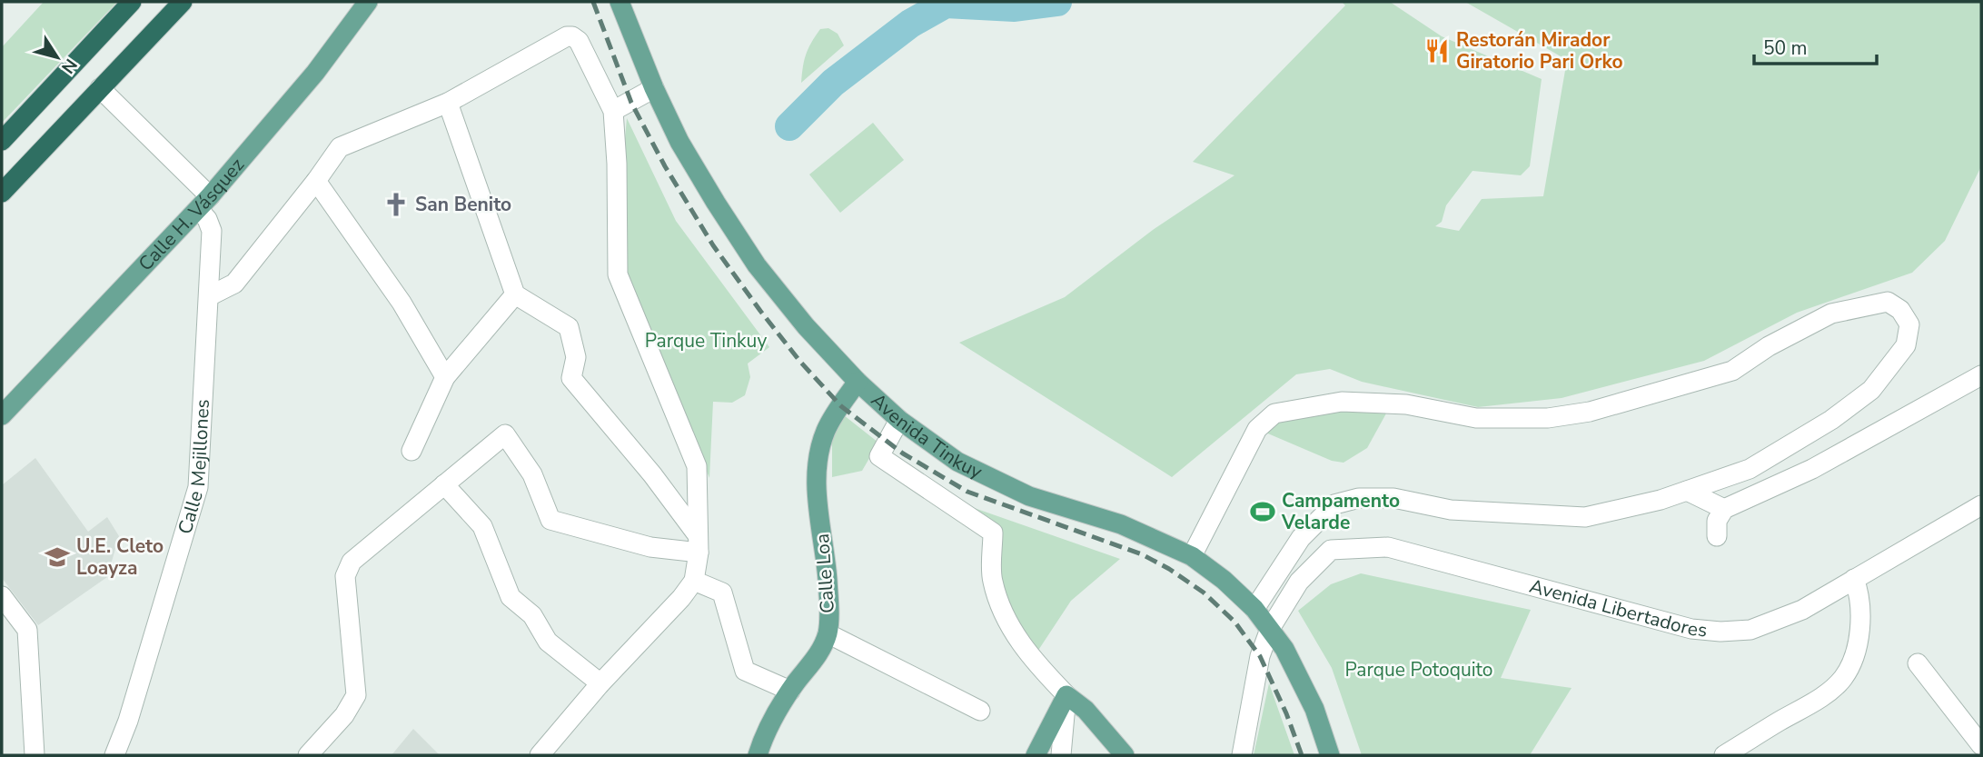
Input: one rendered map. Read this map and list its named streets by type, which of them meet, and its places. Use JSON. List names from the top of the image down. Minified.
{"streets":{"main road":["Calle H. Vásquez","Avenida Tinkuy","Calle Loa"],"street":["Calle Mejillones","Avenida Libertadores"]},"crossings":[["Calle H. Vásquez","Calle Mejillones"],["Avenida Tinkuy","Calle Loa"],["Avenida Tinkuy","Avenida Libertadores"]],"parks":["Parque Tinkuy","Parque Potoquito"],"places":{"restaurant":["Restorán Mirador Giratorio Pari Orko"],"church":["San Benito"],"sports":["Campamento Velarde"],"school or university":["U.E. Cleto Loayza"]},"scale_bar":"50 m","north":"bottom right"}
